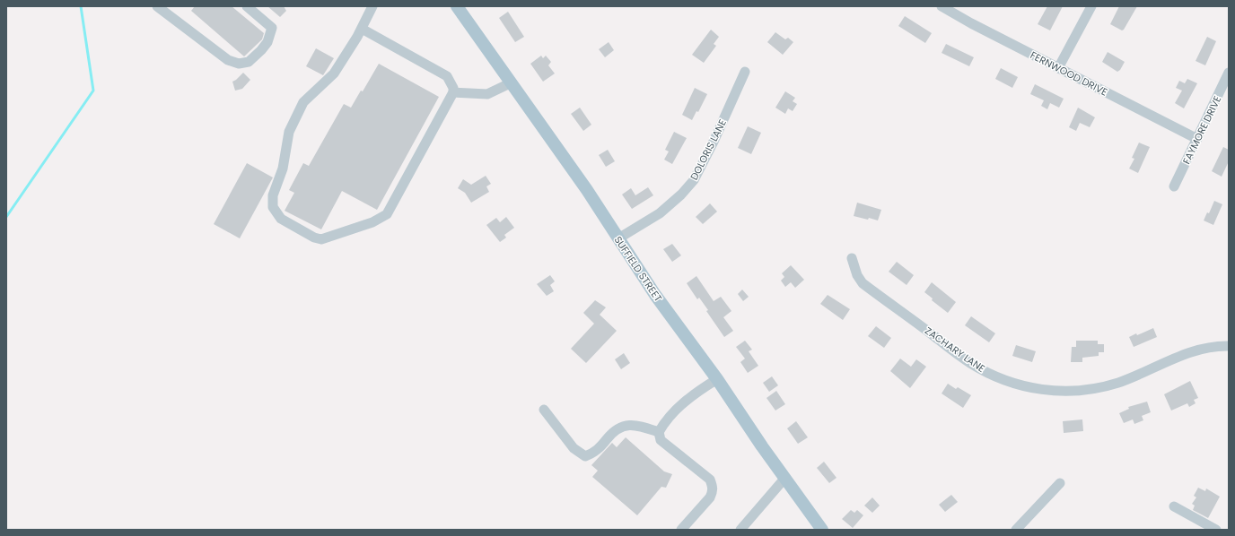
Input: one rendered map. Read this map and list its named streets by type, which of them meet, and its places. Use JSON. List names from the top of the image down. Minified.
{"streets":{"main road":["SUFFIELD STREET"],"street":["FERNWOOD DRIVE","FAYMORE DRIVE","DOLORIS LANE","ZACHARY LANE"]},"crossings":[["FERNWOOD DRIVE","FAYMORE DRIVE"],["DOLORIS LANE","SUFFIELD STREET"]]}
